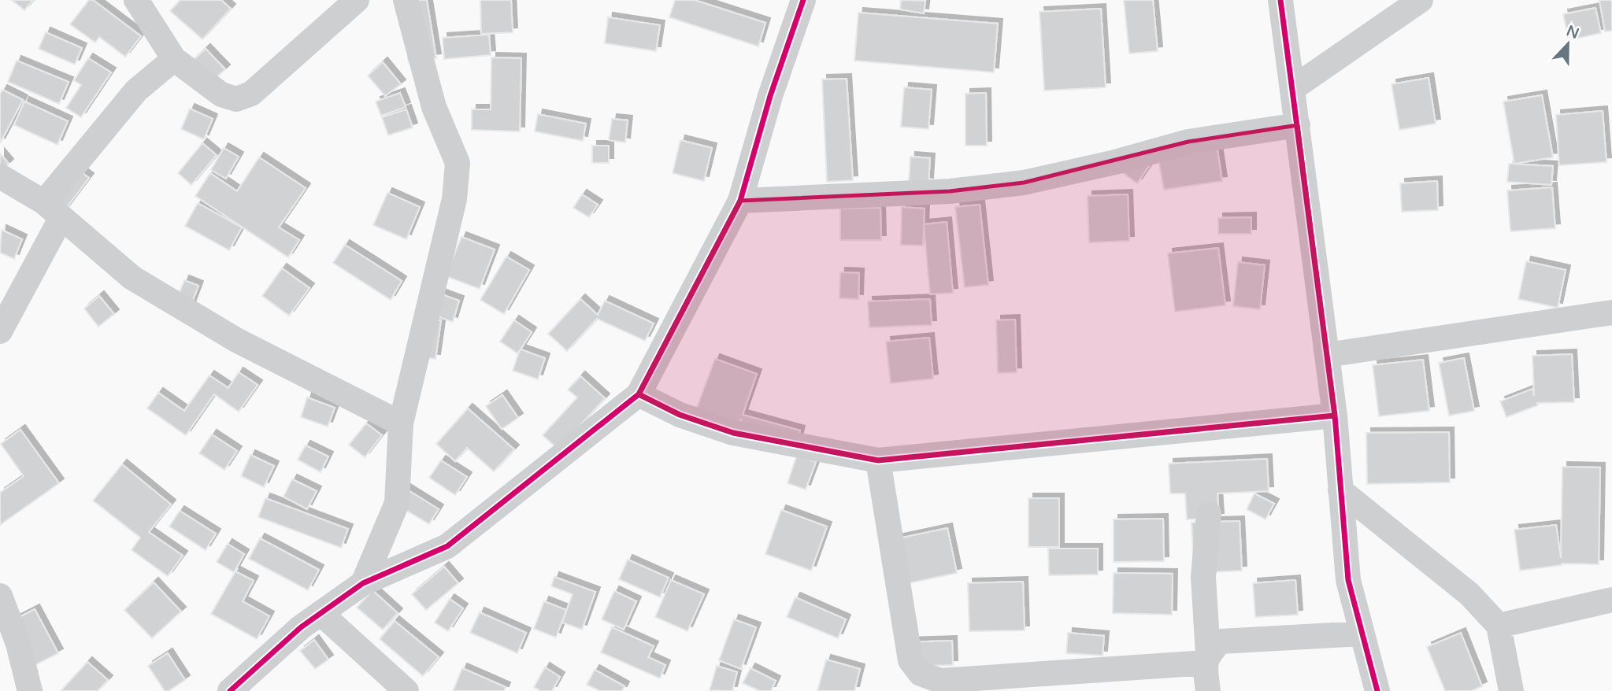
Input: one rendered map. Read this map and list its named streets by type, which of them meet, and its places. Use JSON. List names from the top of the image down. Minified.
{"north":"top"}
